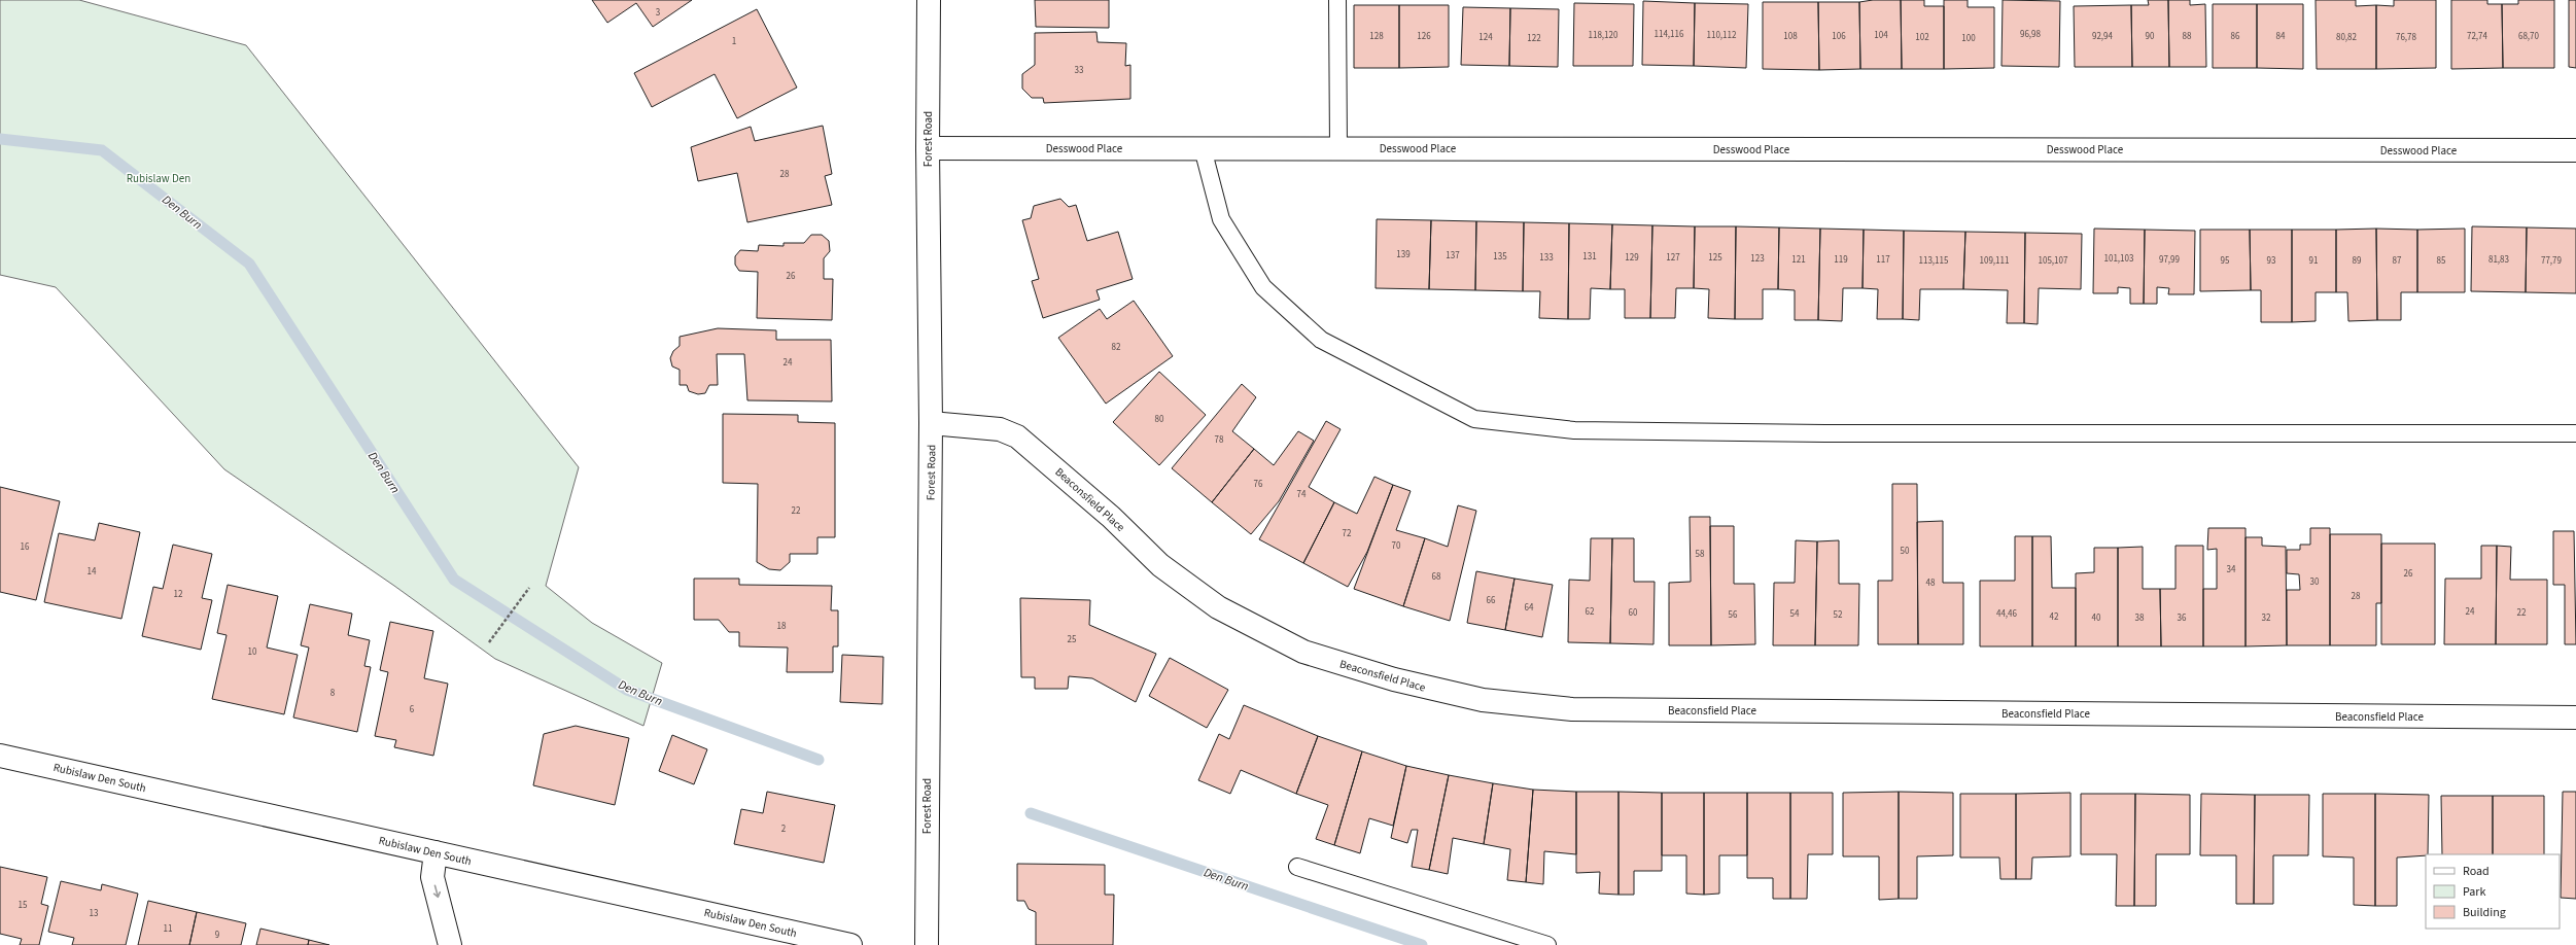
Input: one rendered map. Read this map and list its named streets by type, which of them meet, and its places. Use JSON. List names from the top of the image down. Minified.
{"streets":{"street":["Forest Road","Desswood Place","Beaconsfield Place","Rubislaw Den South"]},"crossings":[["Forest Road","Desswood Place"],["Forest Road","Beaconsfield Place"]],"water":["Den Burn"],"parks":["Rubislaw Den"],"house_numbers":["3","114,116","96,98","118,120","110,112","104","128","126","108","106","92,94","90","88","86","84","72,74","68,70","124","102","80,82","76,78","122","100","1","33","28","139","137","135","131","133","129","127","125","123","101,103","121","119","117","97,99","81,83","113,115","109,111","105,107","95","93","91","89","87","85","77,79","26","82","24","80","78","76","74","22","72","70","16","50","58","34","14","26","68","30","48","12","28","66","64","62","24","60","22","54","44,46","56","52","42","40","38","36","32","18","25","10","8","6","2","15","13","11","9"],"legend":["Road","Park","Building"]}
